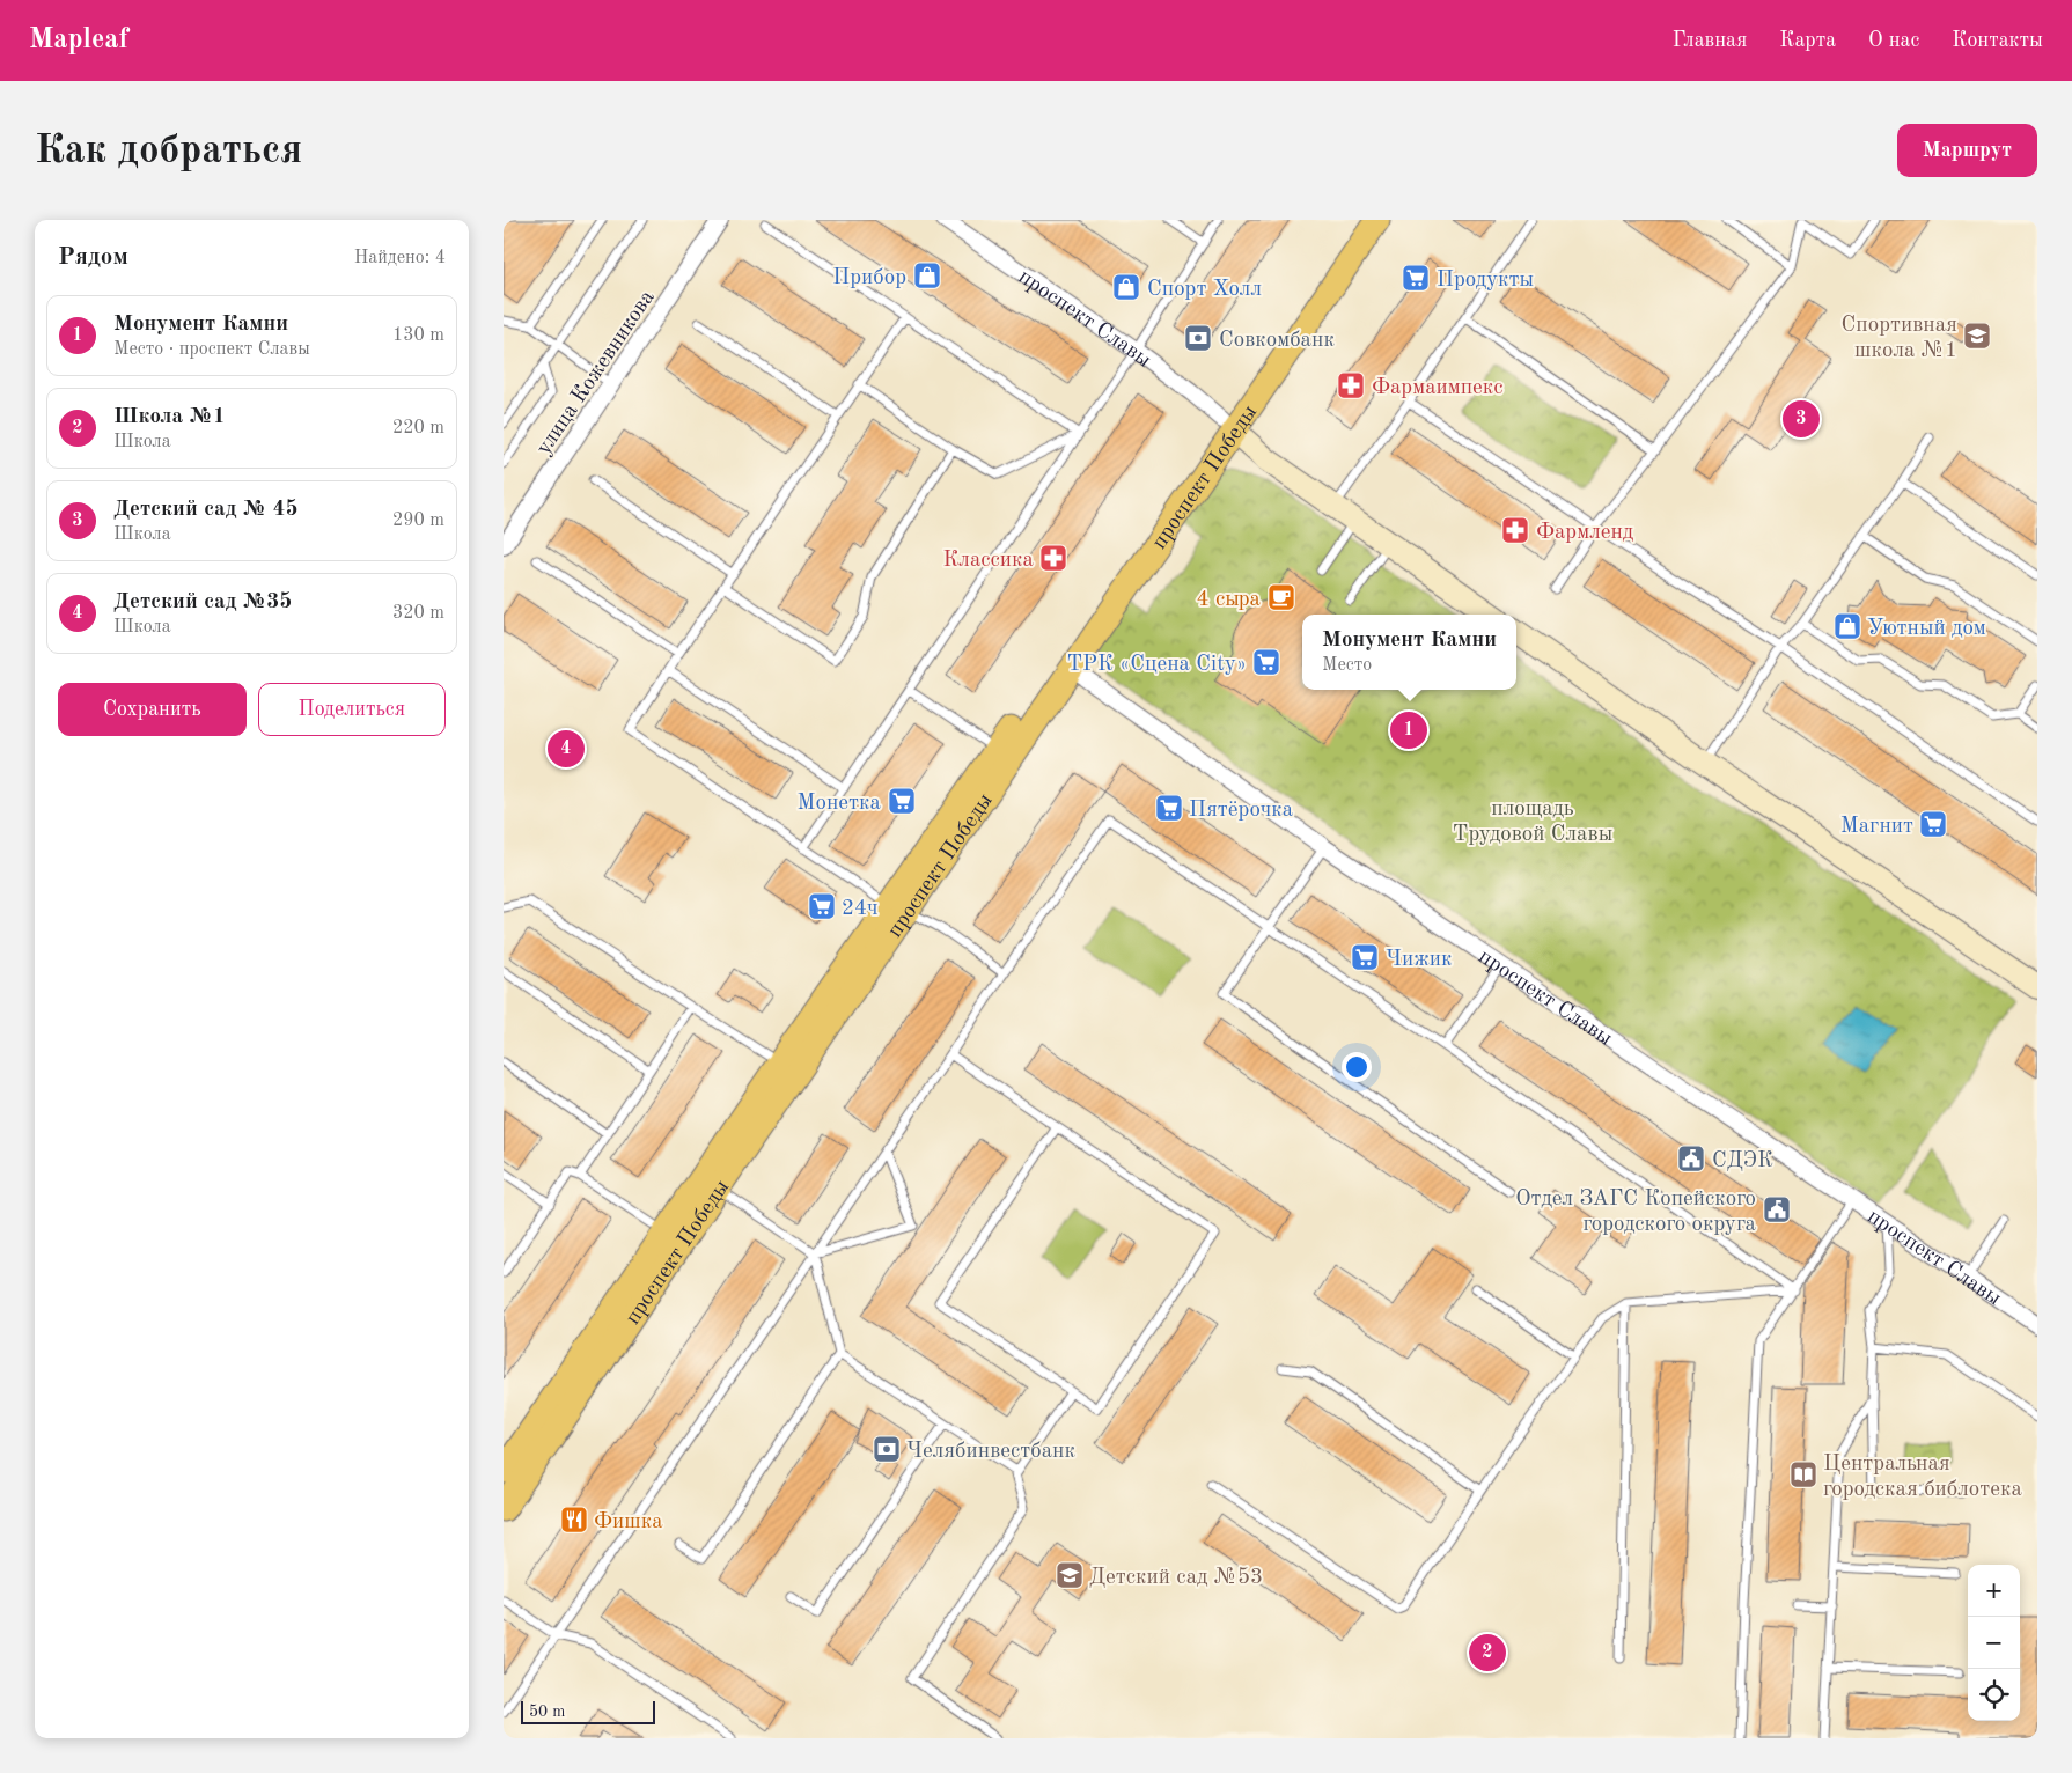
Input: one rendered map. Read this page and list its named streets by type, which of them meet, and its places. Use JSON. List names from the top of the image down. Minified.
{"streets":{"main road":["проспект Славы","проспект Победы"],"street":["улица Кожевникова"]},"crossings":[["проспект Славы","проспект Победы"]],"parks":["площадь Трудовой Славы"],"places":{"shop":["Прибор","Спорт Холл","Уютный дом"],"supermarket":["Продукты","ТРК «Сцена City»","Монетка","Пятёрочка","Магнит","24ч","Чижик"],"school or university":["Спортивная школа №1","Детский сад №53"],"bank":["Совкомбанк","Челябинвестбанк"],"pharmacy":["Фармаимпекс","Фармленд","Классика"],"cafe":["4 сыра"],"public building":["СДЭК","Отдел ЗАГС Копейского городского округа"],"library":["Центральная городская библотека"],"restaurant":["Фишка"]},"scale_bar":"50 m","page":{"header":"Mapleaf","nav":["Главная","Карта","О нас","Контакты"],"buttons":["Маршрут",["Сохранить","Поделиться"]],"title":"Как добраться","heading":["Рядом","Найдено: 4"],"list":[{"mark":"1","name":"Монумент Камни","note":"Место · проспект Славы","value":"130 m"},{"mark":"2","name":"Школа №1","note":"Школа","value":"220 m"},{"mark":"3","name":"Детский сад № 45","note":"Школа","value":"290 m"},{"mark":"4","name":"Детский сад №35","note":"Школа","value":"320 m"}],"pins":["3","1","4","2"],"popup":["Монумент Камни","Место"],"map_buttons":["+","−"],"scale":"50 m"}}
